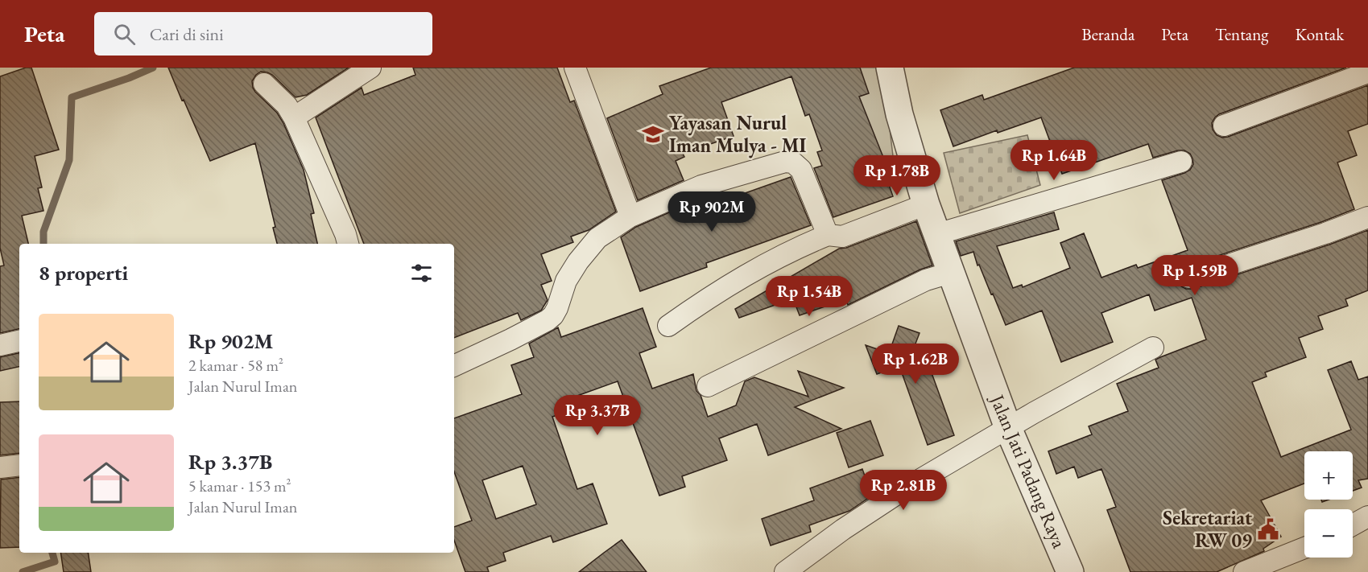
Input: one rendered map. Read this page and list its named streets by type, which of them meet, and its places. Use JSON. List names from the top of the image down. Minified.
{"streets":{"street":["Jalan Jati Padang Raya"]},"places":{"school or university":["Yayasan Nurul Iman Mulya - MI"],"public building":["Sekretariat RW 09"]},"page":{"header":"Peta","search":"Cari di sini","nav":["Beranda","Peta","Tentang","Kontak"],"price":["Rp 1.64B","Rp 1.78B","Rp 902M","Rp 1.59B","Rp 1.54B","Rp 1.62B","Rp 3.37B","Rp 2.81B"],"heading":"8 properti","list":[{"name":"Rp 902M","note":"2 kamar · 58 m² · Jalan Nurul Iman"},{"name":"Rp 3.37B","note":"5 kamar · 153 m² · Jalan Nurul Iman"}],"map_buttons":["+","−"]}}
